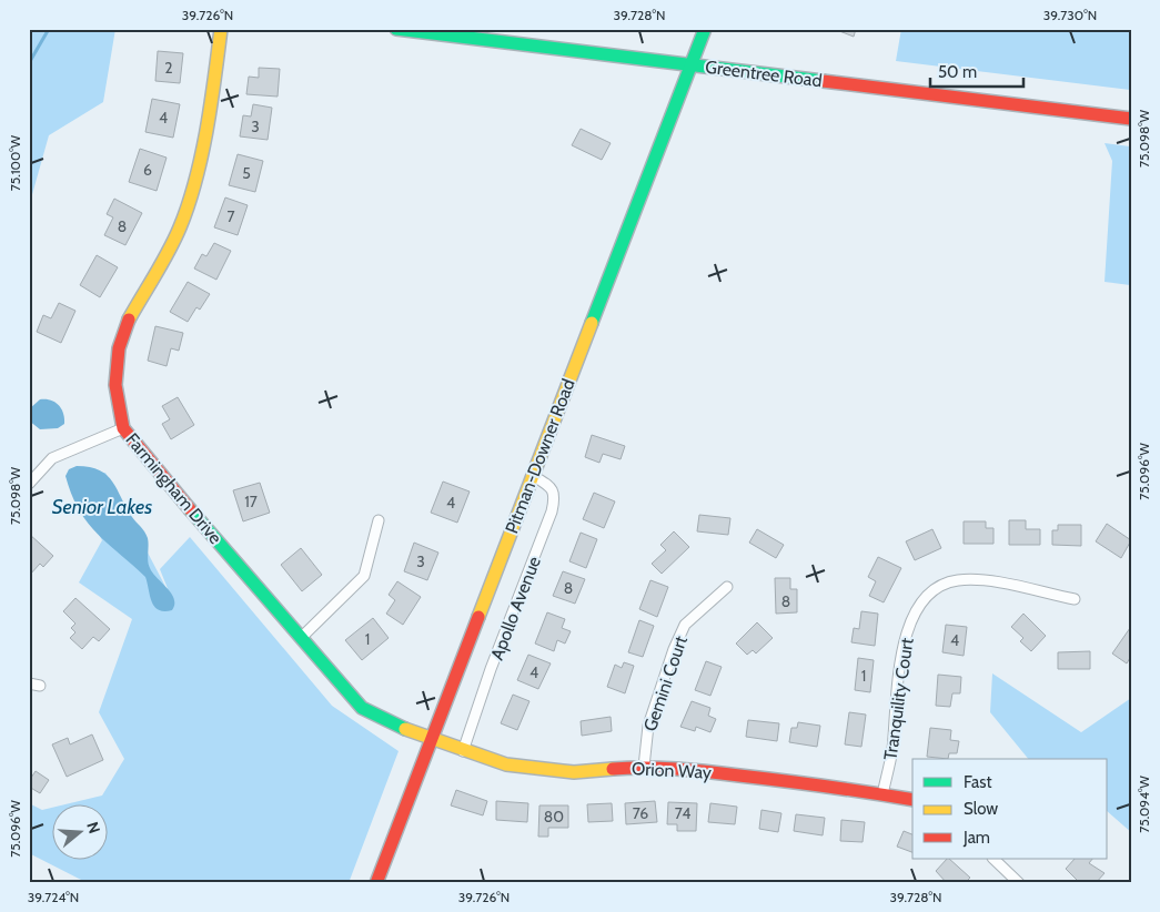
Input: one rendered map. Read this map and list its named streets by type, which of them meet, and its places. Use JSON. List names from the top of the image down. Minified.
{"streets":{"street":["Greentree Road","Pitman-Downer Road","Farmingham Drive","Apollo Avenue","Gemini Court","Tranquility Court","Orion Way"]},"crossings":[["Greentree Road","Pitman-Downer Road"],["Pitman-Downer Road","Farmingham Drive"],["Pitman-Downer Road","Apollo Avenue"],["Pitman-Downer Road","Orion Way"],["Farmingham Drive","Orion Way"],["Apollo Avenue","Orion Way"],["Gemini Court","Orion Way"],["Tranquility Court","Orion Way"]],"water":["Senior Lakes"],"house_numbers":["2","4","3","6","5","7","8","17","4","3","8","8","1","4","4","1","76","74","80"],"legend":["Fast","Slow","Jam"],"scale_bar":"50 m","north":"right","coordinates":["39.726°N","39.728°N","39.730°N","75.098°W","75.100°W","75.096°W","75.094°W","39.724°N"]}
